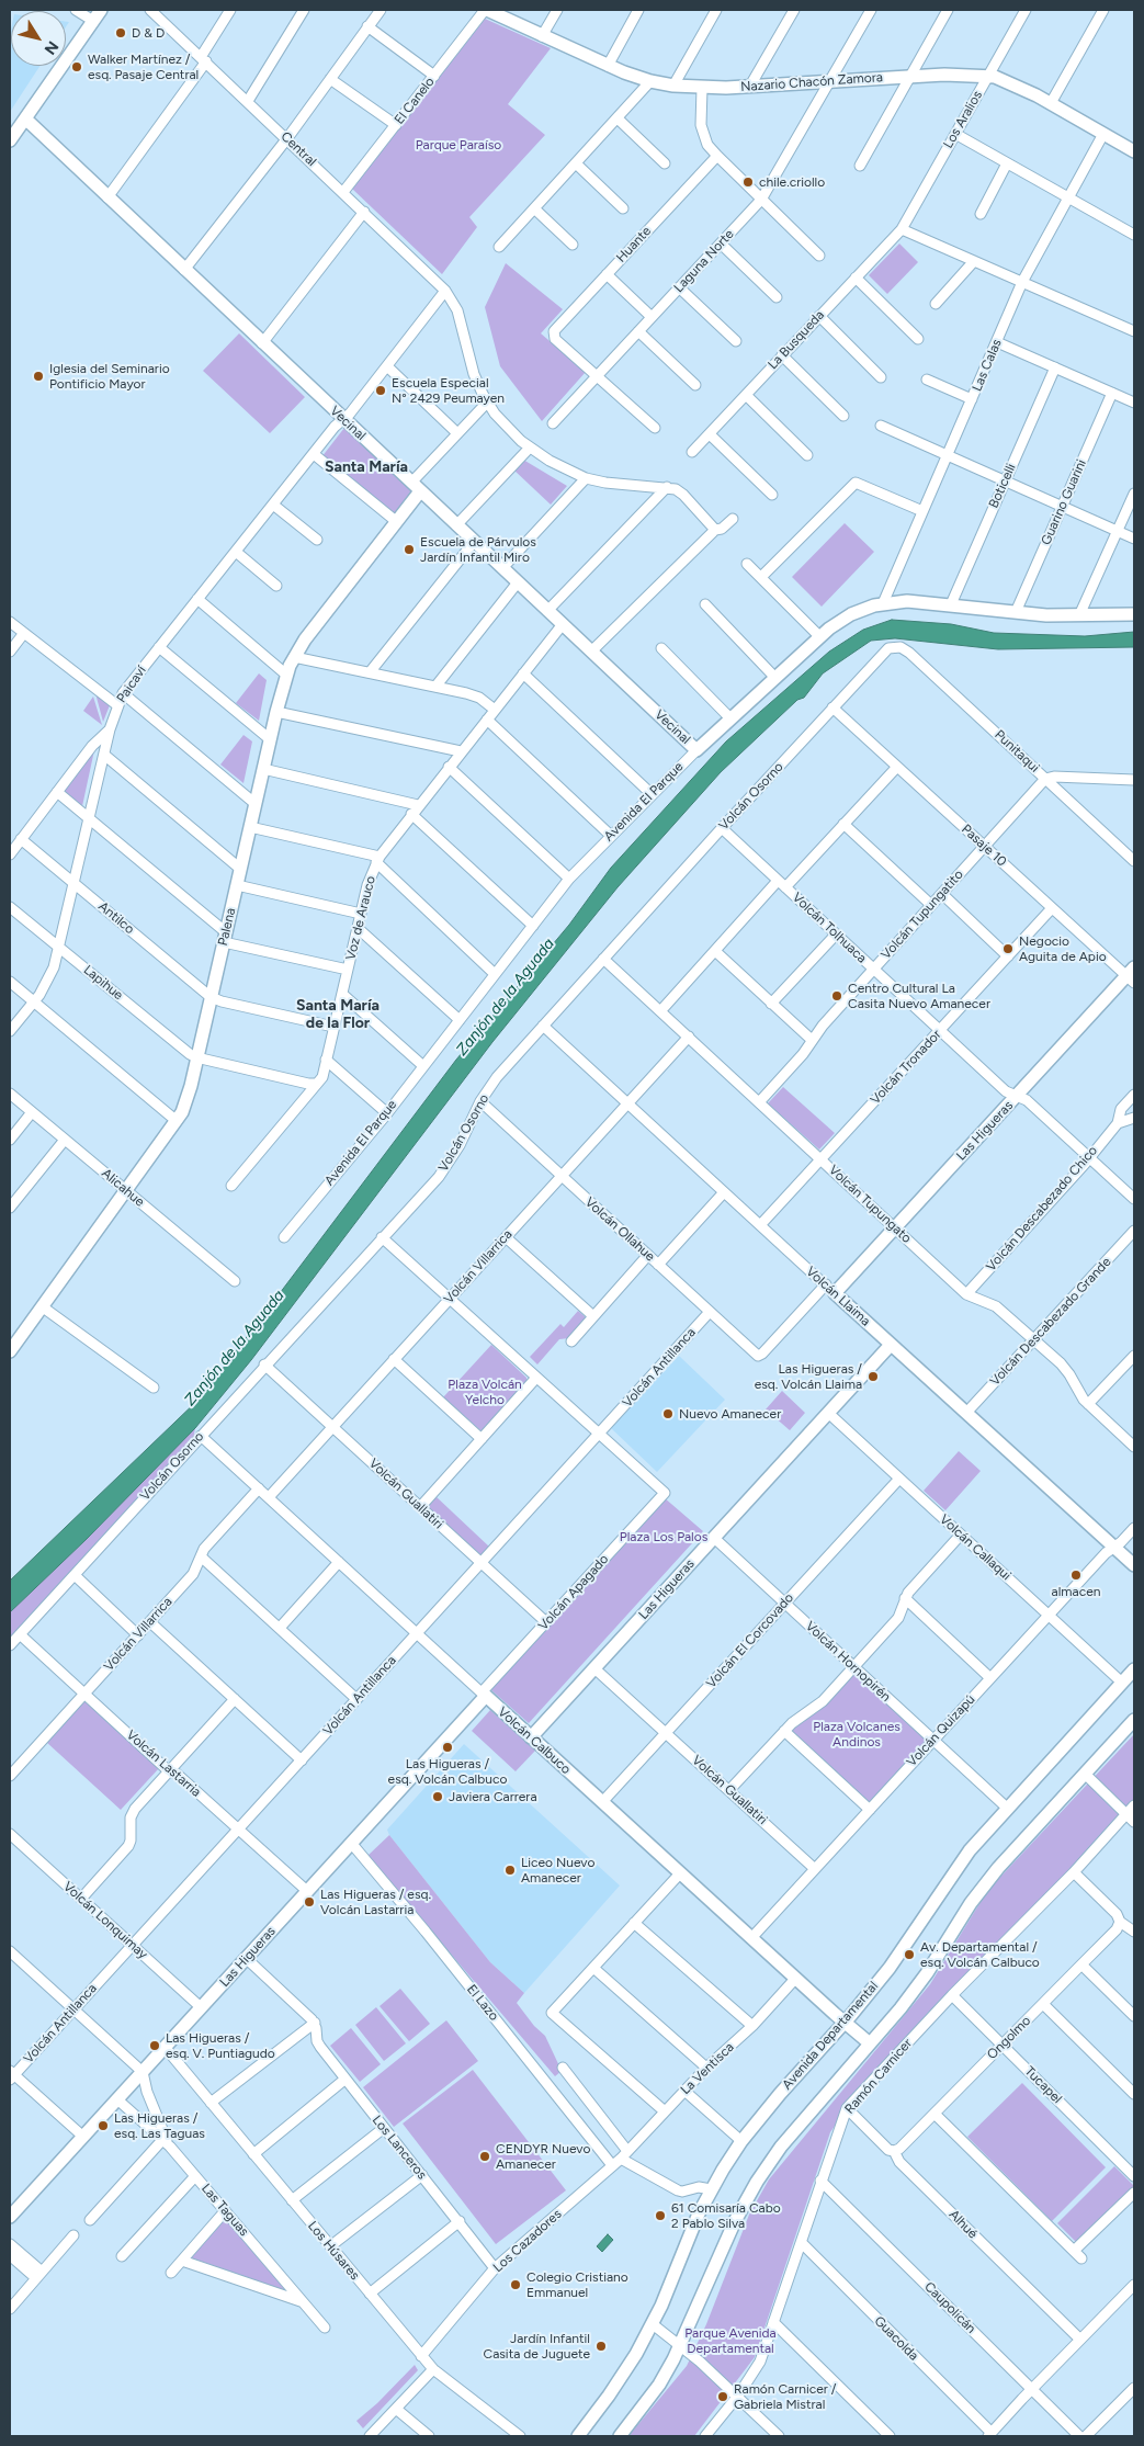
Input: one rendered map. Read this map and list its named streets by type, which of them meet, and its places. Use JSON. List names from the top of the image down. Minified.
{"streets":{"street":["Nazario Chacón Zamora","El Canelo","Los Aralios","Central","Huante","Laguna Norte","La Busqueda","Las Calas","Vecinal","Boticelli","Guarino Guarini","Paicaví","Punitaqui","Volcán Osorno","Avenida El Parque","Pasaje 10","Volcán Tupungatito","Antilco","Voz de Arauco","Palena","Volcán Tolhuaca","Lapihue","Volcán Tronador","Las Higueras","Alicahue","Volcán Tupungato","Volcán Descabezado Chico","Volcán Ollahue","Volcán Villarrica","Volcán Llaima","Volcán Descabezado Grande","Volcán Antillanca","Volcán Guallatiri","Volcán Callaqui","Volcán Apagado","Volcán El Corcovado","Volcán Hornopirén","Volcán Quizapú","Volcán Calbuco","Volcán Lastarria","Volcán Lonquimay","El Lazo","Avenida Departamental","Ongolmo","La Ventisca","Ramón Carnicer","Tucapel","Los Lanceros","Las Taguas","Alhué","Los Cazadores","Los Húsares","Caupolicán","Guacolda"]},"crossings":[["Nazario Chacón Zamora","El Canelo"],["Nazario Chacón Zamora","Los Aralios"],["Nazario Chacón Zamora","Laguna Norte"],["Nazario Chacón Zamora","Las Calas"],["El Canelo","Central"],["Los Aralios","La Busqueda"],["Central","Paicaví"],["Huante","Laguna Norte"],["Las Calas","Avenida El Parque"],["Vecinal","Paicaví"],["Vecinal","Avenida El Parque"],["Vecinal","Voz de Arauco"],["Vecinal","Palena"],["Boticelli","Avenida El Parque"],["Guarino Guarini","Avenida El Parque"],["Paicaví","Antilco"],["Paicaví","Lapihue"],["Punitaqui","Volcán Osorno"],["Punitaqui","Volcán Tupungatito"],["Volcán Osorno","Pasaje 10"],["Volcán Osorno","Volcán Tolhuaca"],["Volcán Osorno","Volcán Tupungato"],["Volcán Osorno","Volcán Ollahue"],["Volcán Osorno","Volcán Llaima"],["Volcán Osorno","Volcán Guallatiri"],["Volcán Osorno","Volcán Calbuco"],["Volcán Osorno","Volcán Lastarria"],["Pasaje 10","Volcán Tupungatito"],["Pasaje 10","Volcán Tronador"],["Pasaje 10","Las Higueras"],["Volcán Tupungatito","Volcán Tolhuaca"],["Volcán Tupungatito","Volcán Tupungato"],["Antilco","Palena"],["Palena","Lapihue"],["Palena","Alicahue"],["Volcán Tolhuaca","Volcán Tronador"],["Volcán Tolhuaca","Las Higueras"],["Volcán Tolhuaca","Volcán Descabezado Chico"],["Volcán Tronador","Volcán Tupungato"],["Volcán Tronador","Volcán Llaima"],["Las Higueras","Volcán Tupungato"],["Las Higueras","Volcán Ollahue"],["Las Higueras","Volcán Llaima"],["Las Higueras","Volcán Guallatiri"],["Las Higueras","Volcán Callaqui"],["Las Higueras","Volcán Apagado"],["Las Higueras","Volcán Hornopirén"],["Las Higueras","Volcán Calbuco"],["Las Higueras","Volcán Lastarria"],["Las Higueras","Volcán Lonquimay"],["Las Higueras","El Lazo"],["Las Higueras","Las Taguas"],["Las Higueras","Los Húsares"],["Volcán Tupungato","Volcán Descabezado Chico"],["Volcán Tupungato","Volcán Villarrica"],["Volcán Tupungato","Volcán Descabezado Grande"],["Volcán Ollahue","Volcán Villarrica"],["Volcán Ollahue","Volcán Llaima"],["Volcán Ollahue","Volcán Antillanca"],["Volcán Villarrica","Volcán Llaima"],["Volcán Villarrica","Volcán Guallatiri"],["Volcán Villarrica","Volcán Calbuco"],["Volcán Villarrica","Volcán Lastarria"],["Volcán Llaima","Volcán Descabezado Grande"],["Volcán Llaima","Volcán Quizapú"],["Volcán Antillanca","Volcán Guallatiri"],["Volcán Antillanca","Volcán Apagado"],["Volcán Antillanca","Volcán Calbuco"],["Volcán Antillanca","Volcán Lastarria"],["Volcán Antillanca","Volcán Lonquimay"],["Volcán Guallatiri","Volcán Apagado"],["Volcán Guallatiri","Volcán El Corcovado"],["Volcán Guallatiri","Volcán Quizapú"],["Volcán Callaqui","Volcán El Corcovado"],["Volcán Callaqui","Volcán Quizapú"],["Volcán Callaqui","Avenida Departamental"],["Volcán Apagado","Volcán Calbuco"],["Volcán El Corcovado","Volcán Hornopirén"],["Volcán El Corcovado","Volcán Calbuco"],["Volcán Hornopirén","Volcán Quizapú"],["Volcán Hornopirén","Avenida Departamental"],["Volcán Quizapú","Volcán Calbuco"],["Volcán Calbuco","Avenida Departamental"],["Volcán Calbuco","La Ventisca"],["El Lazo","Avenida Departamental"],["El Lazo","La Ventisca"],["El Lazo","Los Cazadores"],["Ongolmo","Tucapel"],["Ongolmo","Alhué"],["La Ventisca","Los Cazadores"],["Ramón Carnicer","Tucapel"],["Ramón Carnicer","Alhué"],["Ramón Carnicer","Caupolicán"],["Ramón Carnicer","Guacolda"],["Los Lanceros","Los Cazadores"],["Los Cazadores","Los Húsares"]],"districts":["Santa María","Santa María de la Flor"],"water":["Zanjón de la Aguada"],"parks":["Parque Paraíso","Plaza Volcán Yelcho","Plaza Los Palos","Plaza Volcanes Andinos","Parque Avenida Departamental"],"places":["D & D","Walker Martínez / esq. Pasaje Central","chile.criollo","Iglesia del Seminario Pontificio Mayor","Escuela Especial N° 2429 Peumayen","Escuela de Párvulos Jardín Infantil Miro","Negocio Aguita de Apio","Centro Cultural La Casita Nuevo Amanecer","Las Higueras / esq. Volcán Llaima","Nuevo Amanecer","almacen","Las Higueras / esq. Volcán Calbuco","Javiera Carrera","Liceo Nuevo Amanecer","Las Higueras / esq. Volcán Lastarria","Av. Departamental / esq. Volcán Calbuco","Las Higueras / esq. V. Puntiagudo","Las Higueras / esq. Las Taguas","CENDYR Nuevo Amanecer","61 Comisaría Cabo 2 Pablo Silva","Colegio Cristiano Emmanuel","Jardín Infantil Casita de Juguete","Ramón Carnicer / Gabriela Mistral"],"north":"bottom right"}
